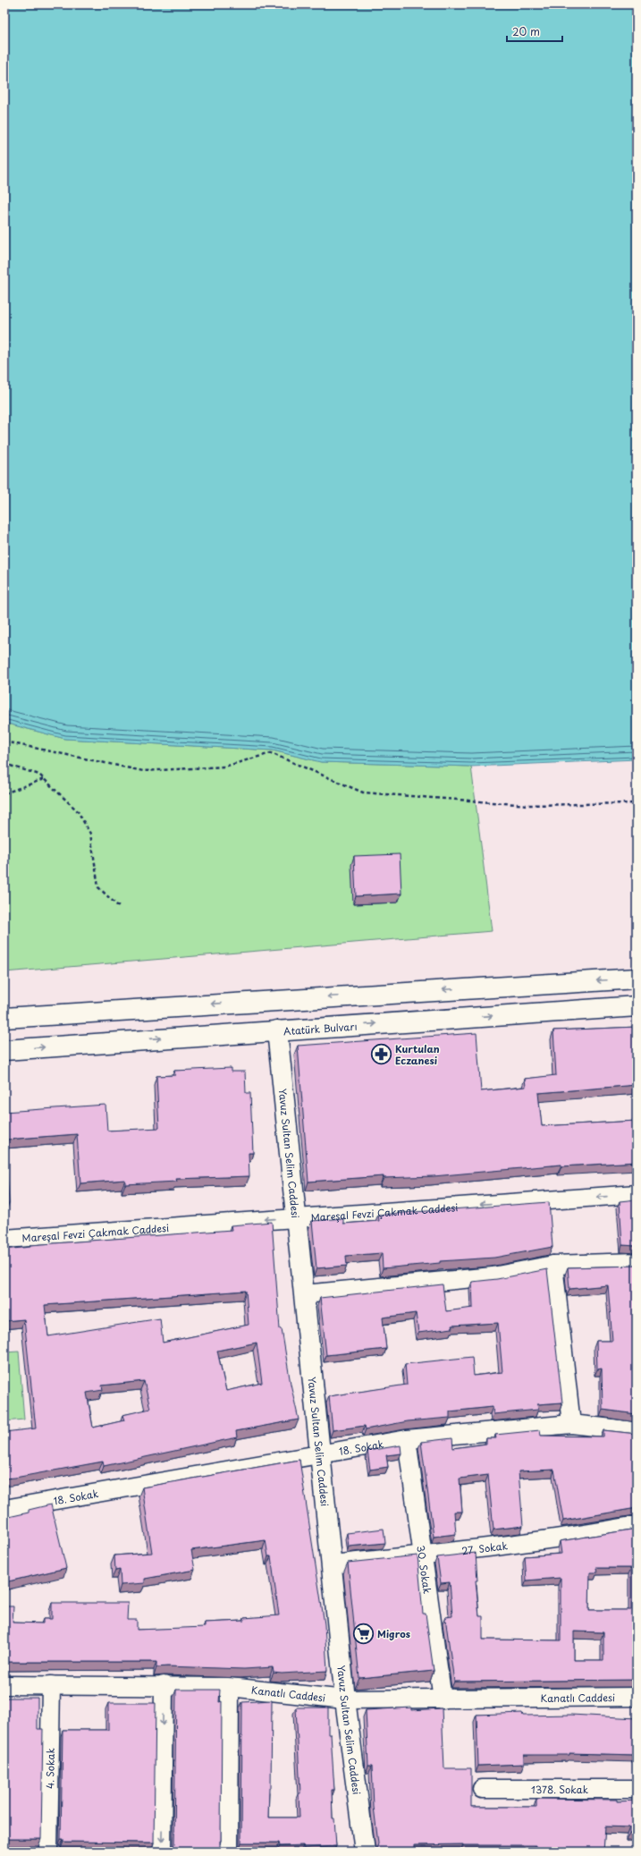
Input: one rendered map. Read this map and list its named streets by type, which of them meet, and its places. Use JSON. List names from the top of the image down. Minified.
{"streets":{"street":["Atatürk Bulvarı","Yavuz Sultan Selim Caddesi","Mareşal Fevzi Çakmak Caddesi","18. Sokak","27. Sokak","30. Sokak","Kanatlı Caddesi","4. Sokak","1378. Sokak"]},"crossings":[["Atatürk Bulvarı","Yavuz Sultan Selim Caddesi"],["Yavuz Sultan Selim Caddesi","Mareşal Fevzi Çakmak Caddesi"],["Yavuz Sultan Selim Caddesi","18. Sokak"],["Yavuz Sultan Selim Caddesi","27. Sokak"],["Yavuz Sultan Selim Caddesi","Kanatlı Caddesi"],["18. Sokak","30. Sokak"],["27. Sokak","30. Sokak"],["30. Sokak","Kanatlı Caddesi"],["Kanatlı Caddesi","4. Sokak"]],"places":{"pharmacy":["Kurtulan Eczanesi"],"supermarket":["Migros"]},"scale_bar":"20 m"}
